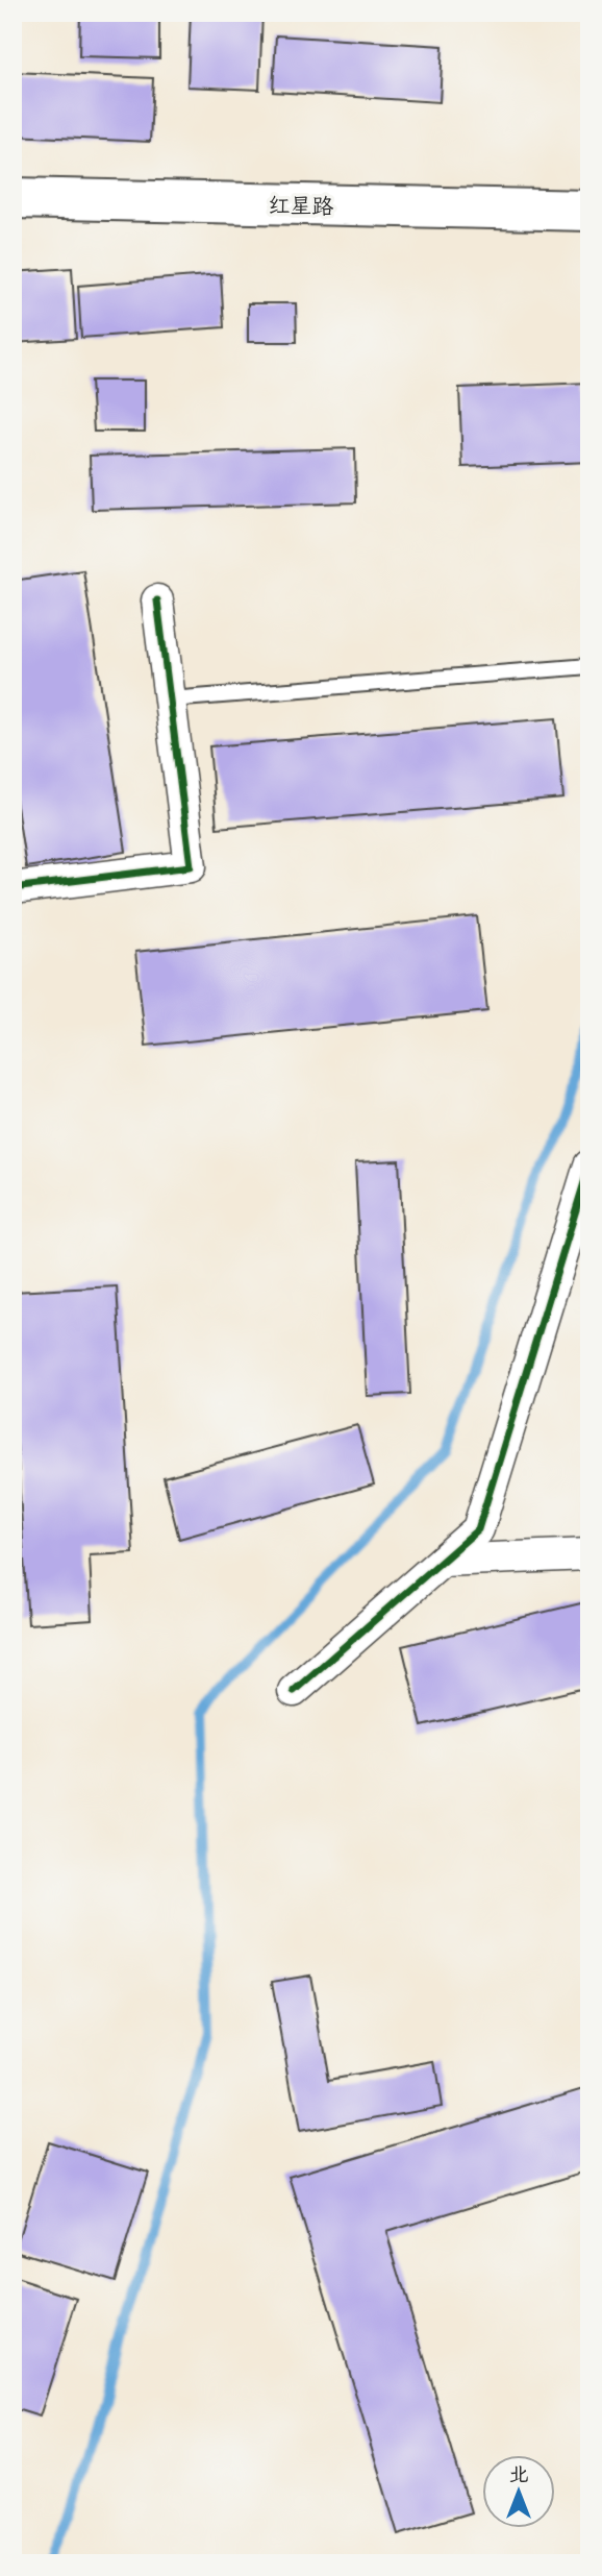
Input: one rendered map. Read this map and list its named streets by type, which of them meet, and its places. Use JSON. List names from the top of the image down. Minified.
{"streets":{"highway":["红星路"]},"north":"top"}
